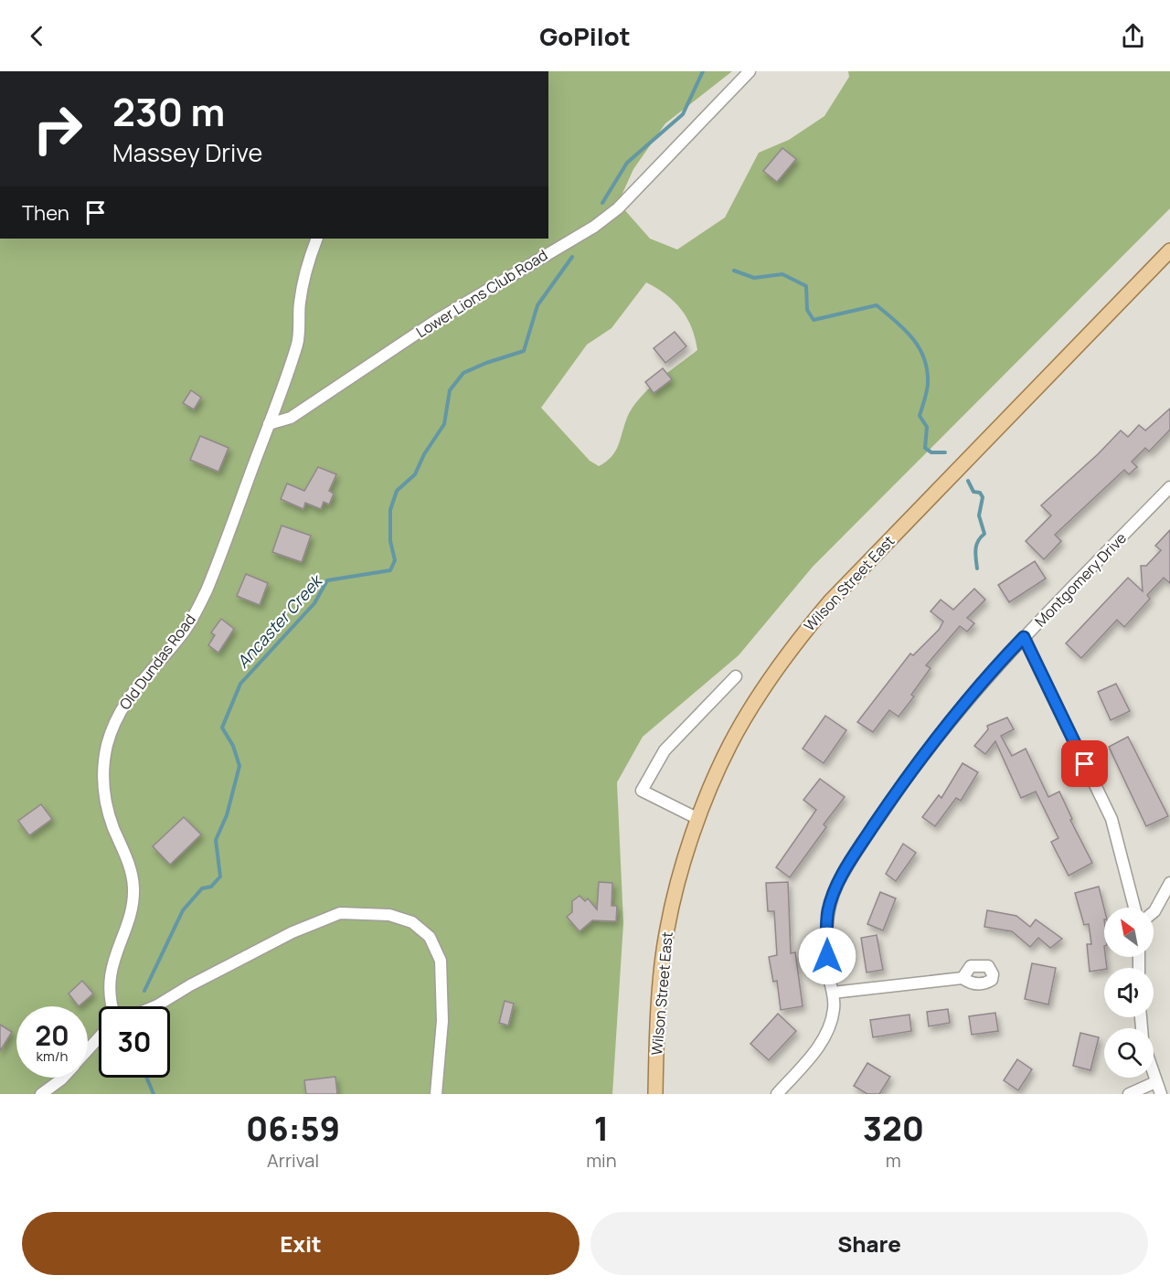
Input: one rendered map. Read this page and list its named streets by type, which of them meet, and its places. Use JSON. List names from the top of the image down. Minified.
{"streets":{"main road":["Wilson Street East"],"street":["Lower Lions Club Road","Montgomery Drive","Old Dundas Road"]},"crossings":[["Lower Lions Club Road","Old Dundas Road"]],"water":["Ancaster Creek"],"north":"top left","page":{"header":"GoPilot","turn":["230 m","Massey Drive"],"then":"Then","speed":"20 km/h","limit":"30","eta":["06:59","Arrival","1","min","320","m"],"buttons":["Exit","Share"]}}
